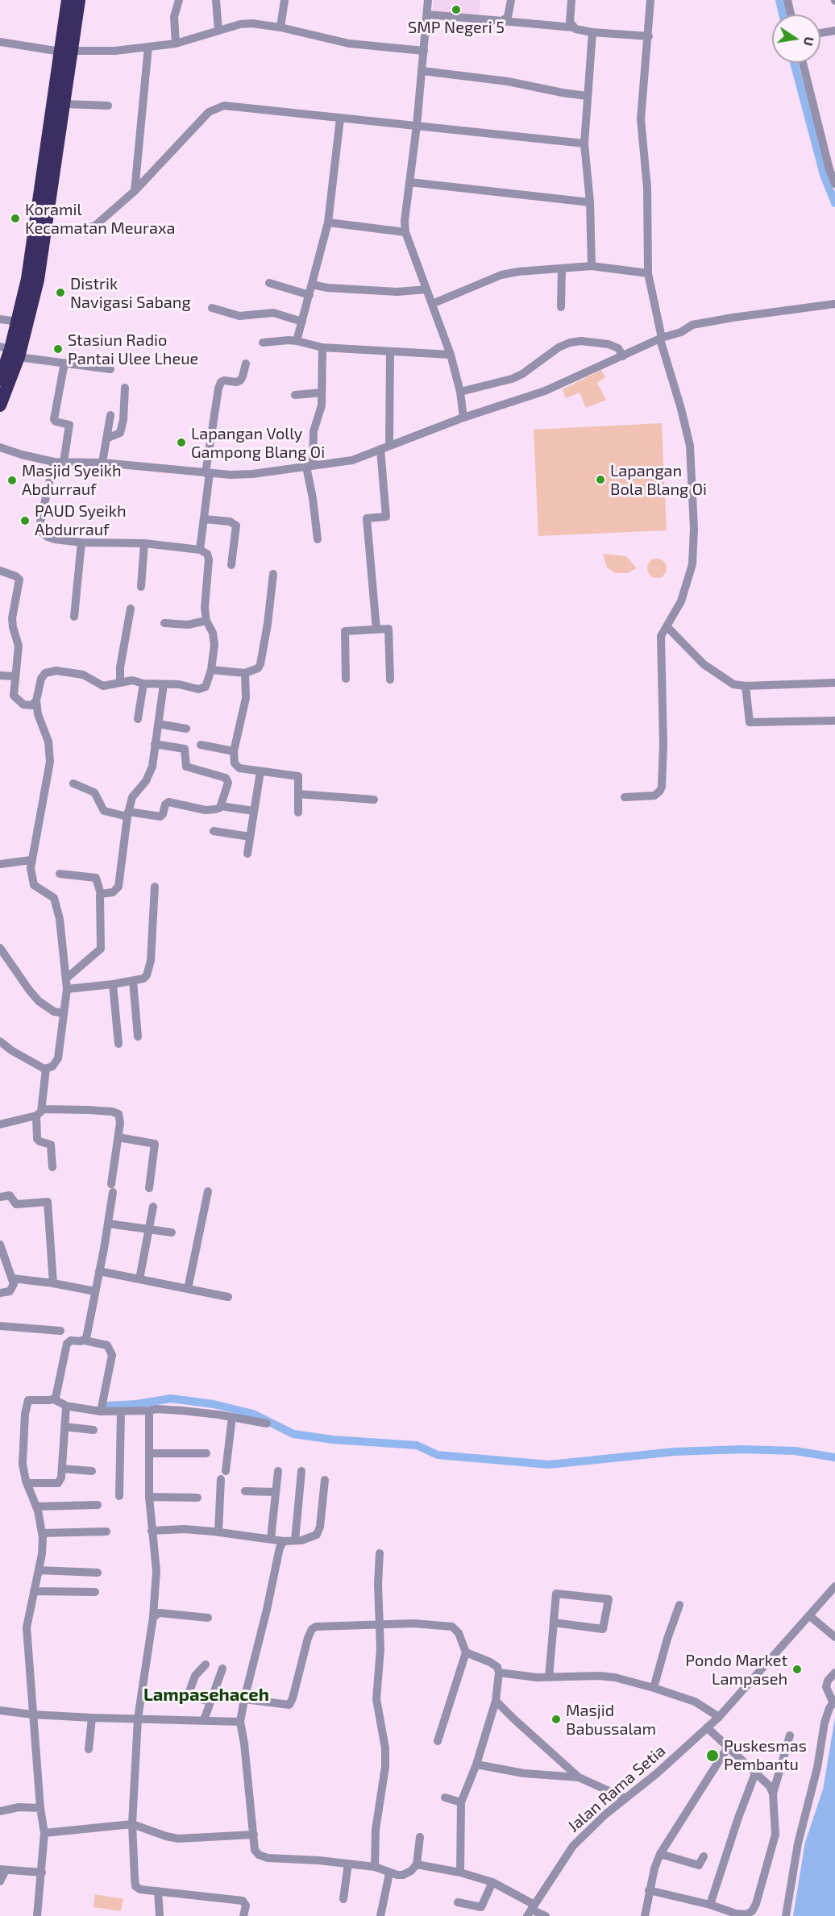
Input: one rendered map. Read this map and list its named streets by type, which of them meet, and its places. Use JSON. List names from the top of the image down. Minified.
{"streets":{"street":["Jalan Rama Setia"]},"districts":["Lampasehaceh"],"places":["SMP Negeri 5","Koramil Kecamatan Meuraxa","Distrik Navigasi Sabang","Stasiun Radio Pantai Ulee Lheue","Lapangan Volly Gampong Blang Oi","Lapangan Bola Blang Oi","Masjid Syeikh Abdurrauf","PAUD Syeikh Abdurrauf","Pondo Market Lampaseh","Masjid Babussalam","Puskesmas Pembantu"],"north":"right"}
